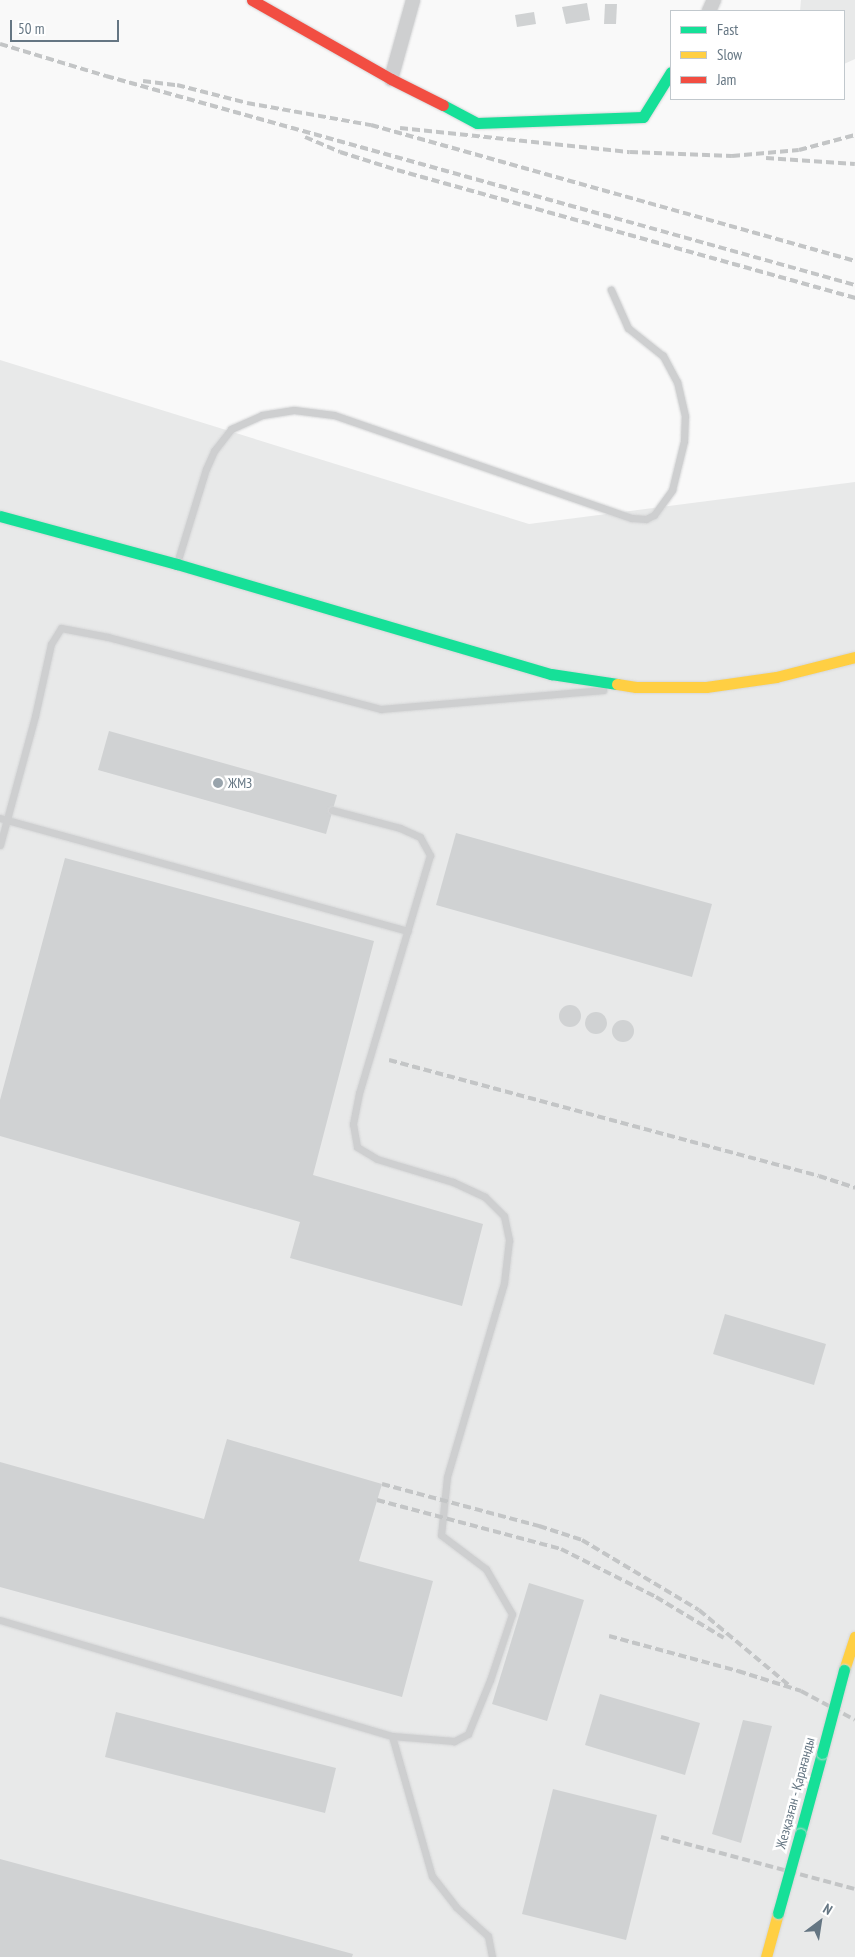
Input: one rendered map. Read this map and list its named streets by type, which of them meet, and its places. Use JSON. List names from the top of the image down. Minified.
{"streets":{"main road":["Жезқазған - Қарағанды"]},"places":["ЖМЗ"],"legend":["Fast","Slow","Jam"],"scale_bar":"50 m","north":"top right"}
